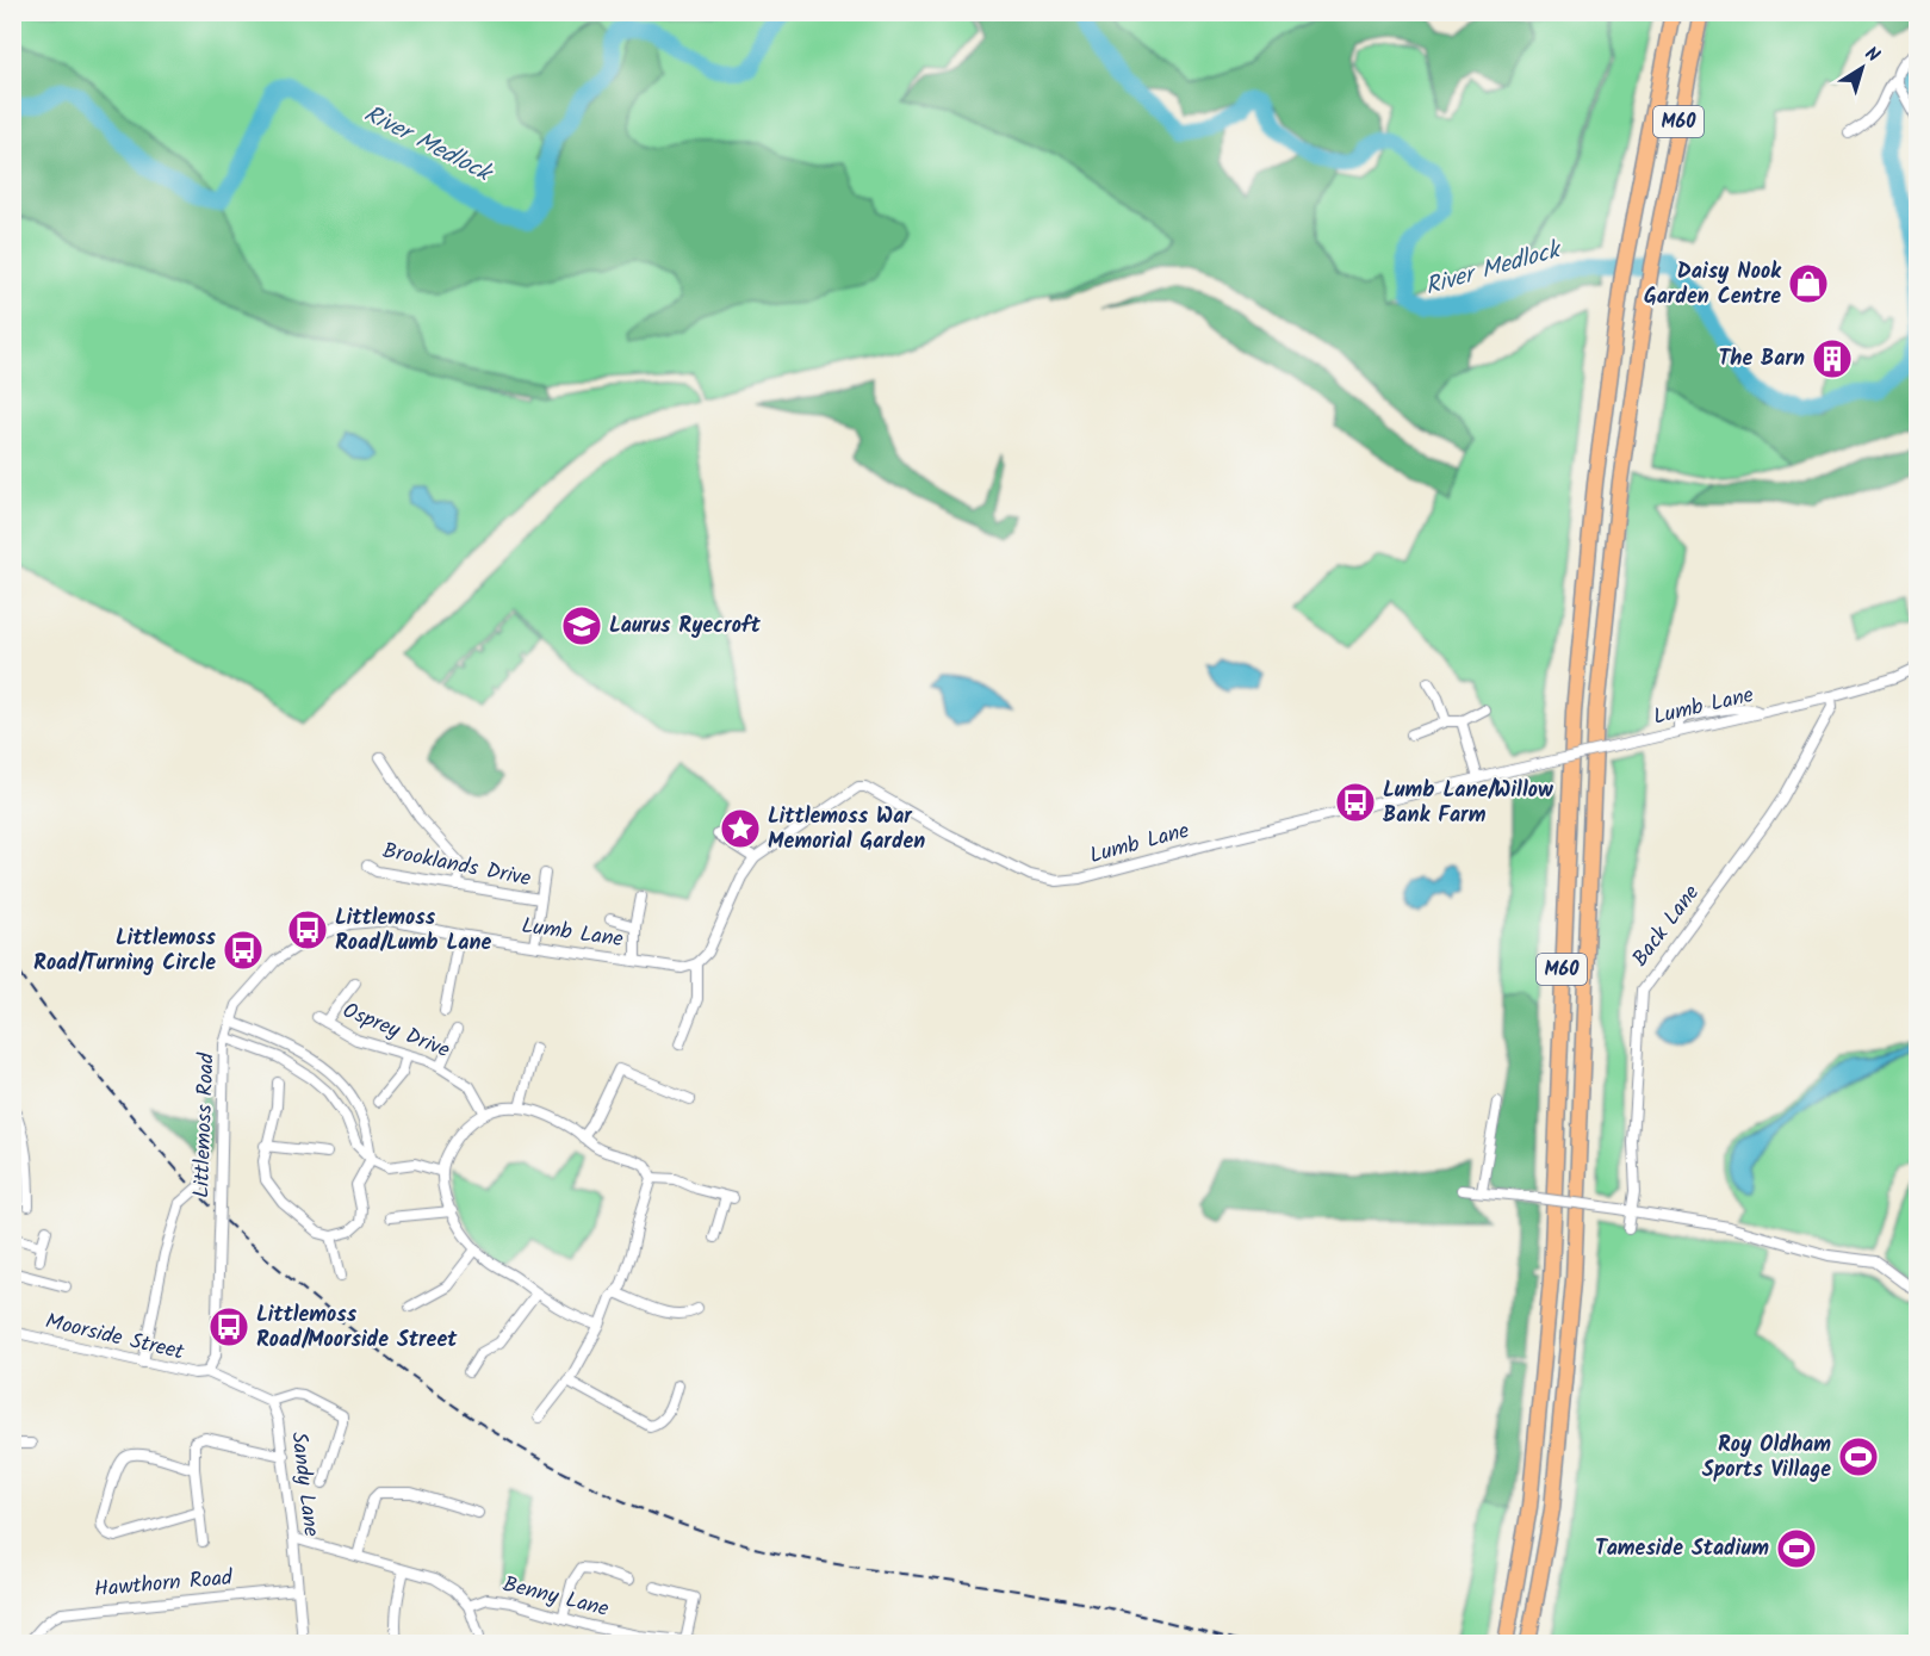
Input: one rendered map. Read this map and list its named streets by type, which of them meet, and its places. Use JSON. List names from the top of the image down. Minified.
{"streets":{"highway":["M60"],"street":["Lumb Lane","Brooklands Drive","Back Lane","Osprey Drive","Littlemoss Road","Moorside Street","Sandy Lane","Hawthorn Road","Benny Lane"]},"crossings":[["Lumb Lane","Back Lane"],["Lumb Lane","Littlemoss Road"],["Littlemoss Road","Moorside Street"],["Sandy Lane","Hawthorn Road"]],"water":["River Medlock"],"places":{"shop":["Daisy Nook Garden Centre"],"building":["The Barn"],"school or university":["Laurus Ryecroft"],"bus stop":["Lumb Lane/Willow Bank Farm","Littlemoss Road/Lumb Lane","Littlemoss Road/Turning Circle","Littlemoss Road/Moorside Street"],"place":["Littlemoss War Memorial Garden"],"sports":["Roy Oldham Sports Village","Tameside Stadium"]},"north":"top right"}
